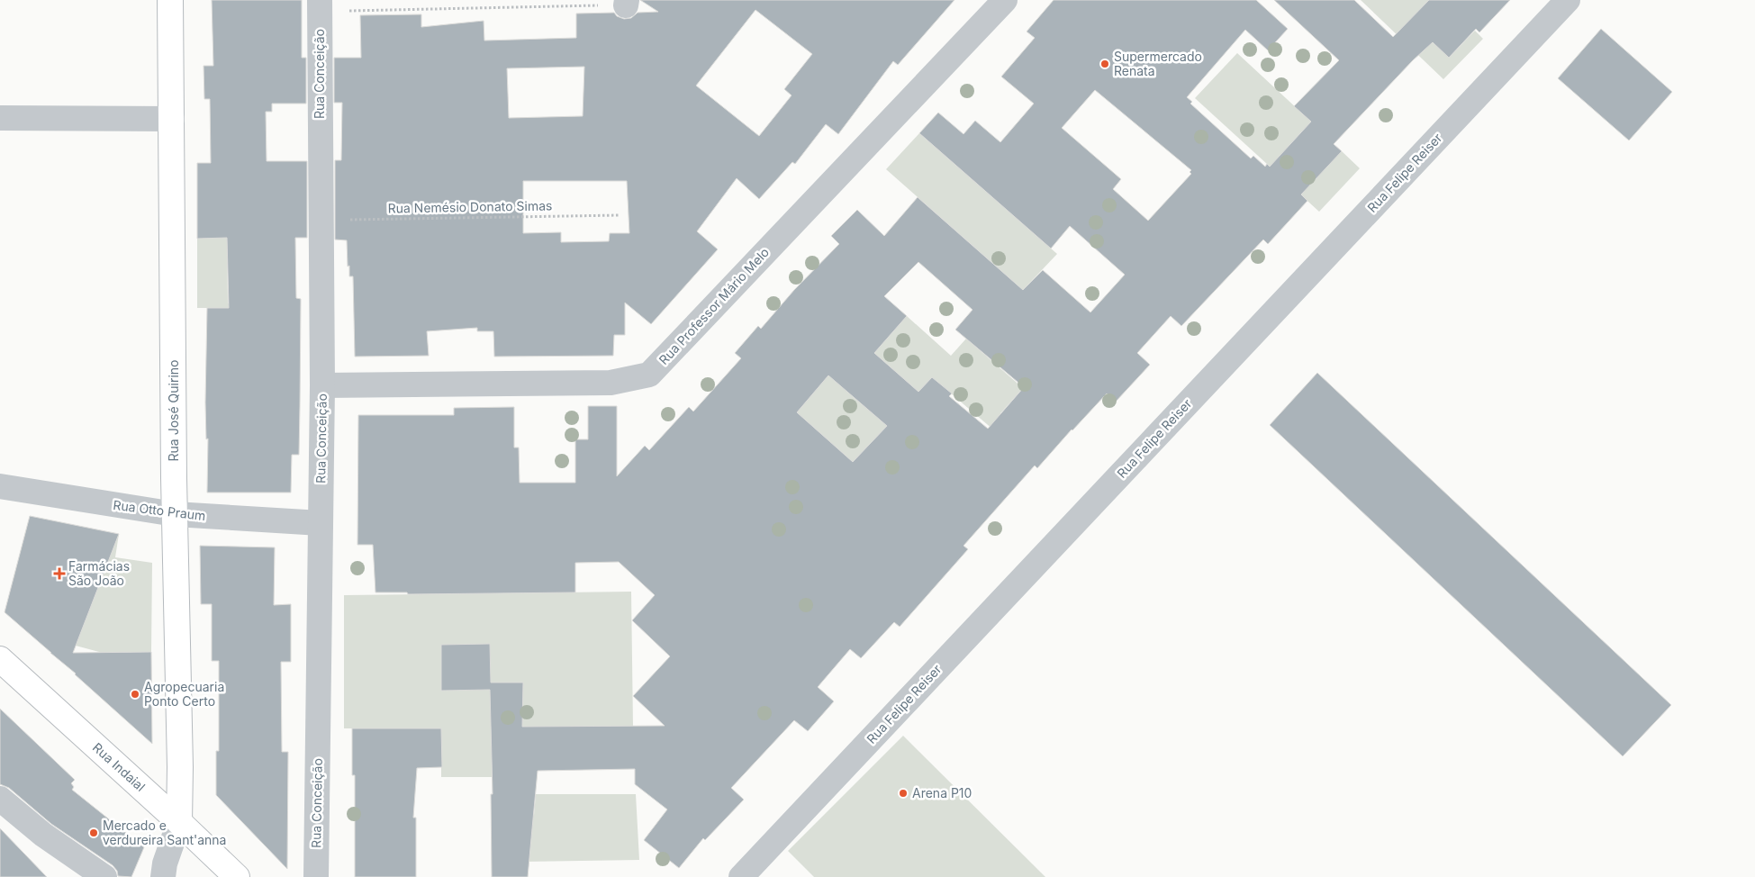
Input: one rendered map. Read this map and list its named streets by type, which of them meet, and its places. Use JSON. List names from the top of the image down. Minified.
{"streets":{"main road":["Rua José Quirino","Rua Indaial"],"street":["Rua Conceição","Rua Felipe Reiser","Rua Professor Mário Melo","Rua Otto Praum"],"path":["Rua Nemésio Donato Simas"]},"crossings":[["Rua Conceição","Rua Nemésio Donato Simas"],["Rua Conceição","Rua Professor Mário Melo"],["Rua Conceição","Rua Otto Praum"],["Rua José Quirino","Rua Otto Praum"],["Rua José Quirino","Rua Indaial"]],"places":{"other":["Supermercado Renata","Agropecuaria Ponto Certo","Arena P10","Mercado e verdureira Sant'anna"],"health":["Farmácias São João"]}}
